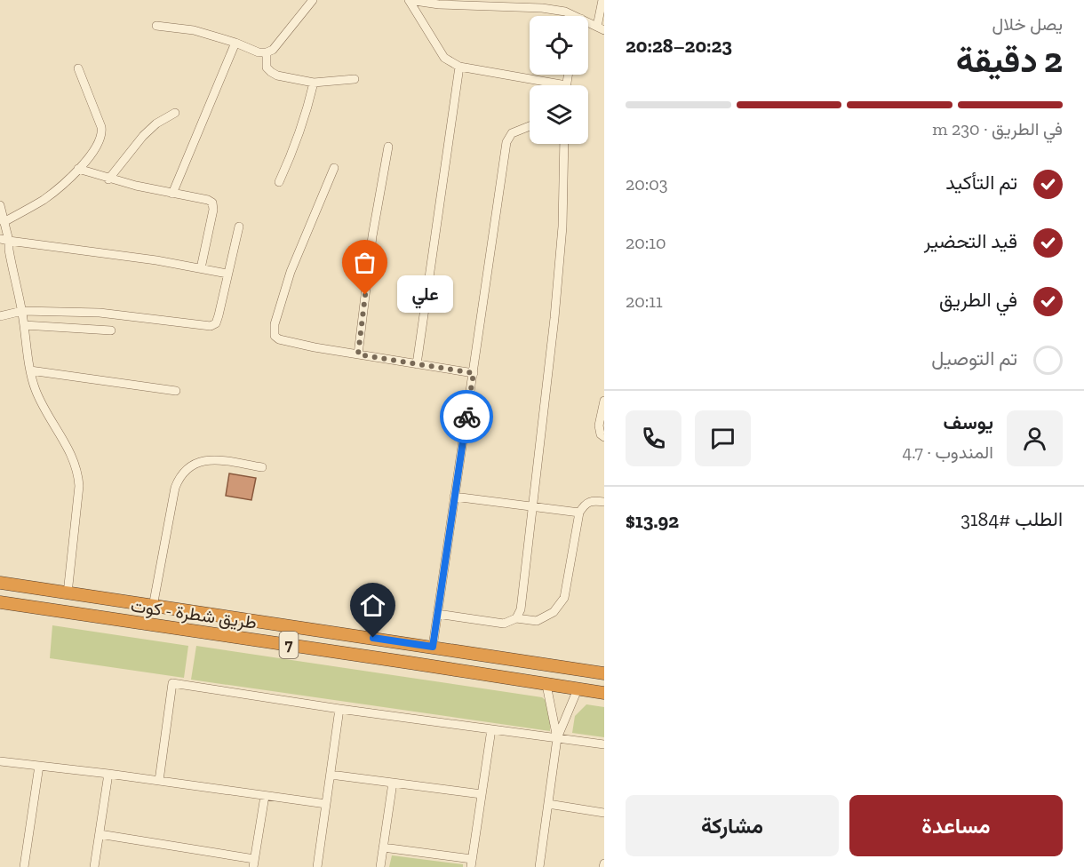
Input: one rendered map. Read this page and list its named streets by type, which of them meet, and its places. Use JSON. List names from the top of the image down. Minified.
{"streets":{"highway":["طريق شطرة - كوت","7"]},"places":["علي"],"page":{"heading":["2 دقيقة","يصل خلال","20:23–20:28"],"panel":["يوسف","المندوب · 4.7","الطلب #3184","$13.92"],"bar":"في الطريق · 230 m","list":[["تم التأكيد","20:03"],["قيد التحضير","20:10"],["في الطريق","20:11"],"تم التوصيل"],"bubble":"علي","buttons":["مساعدة","مشاركة"]}}
